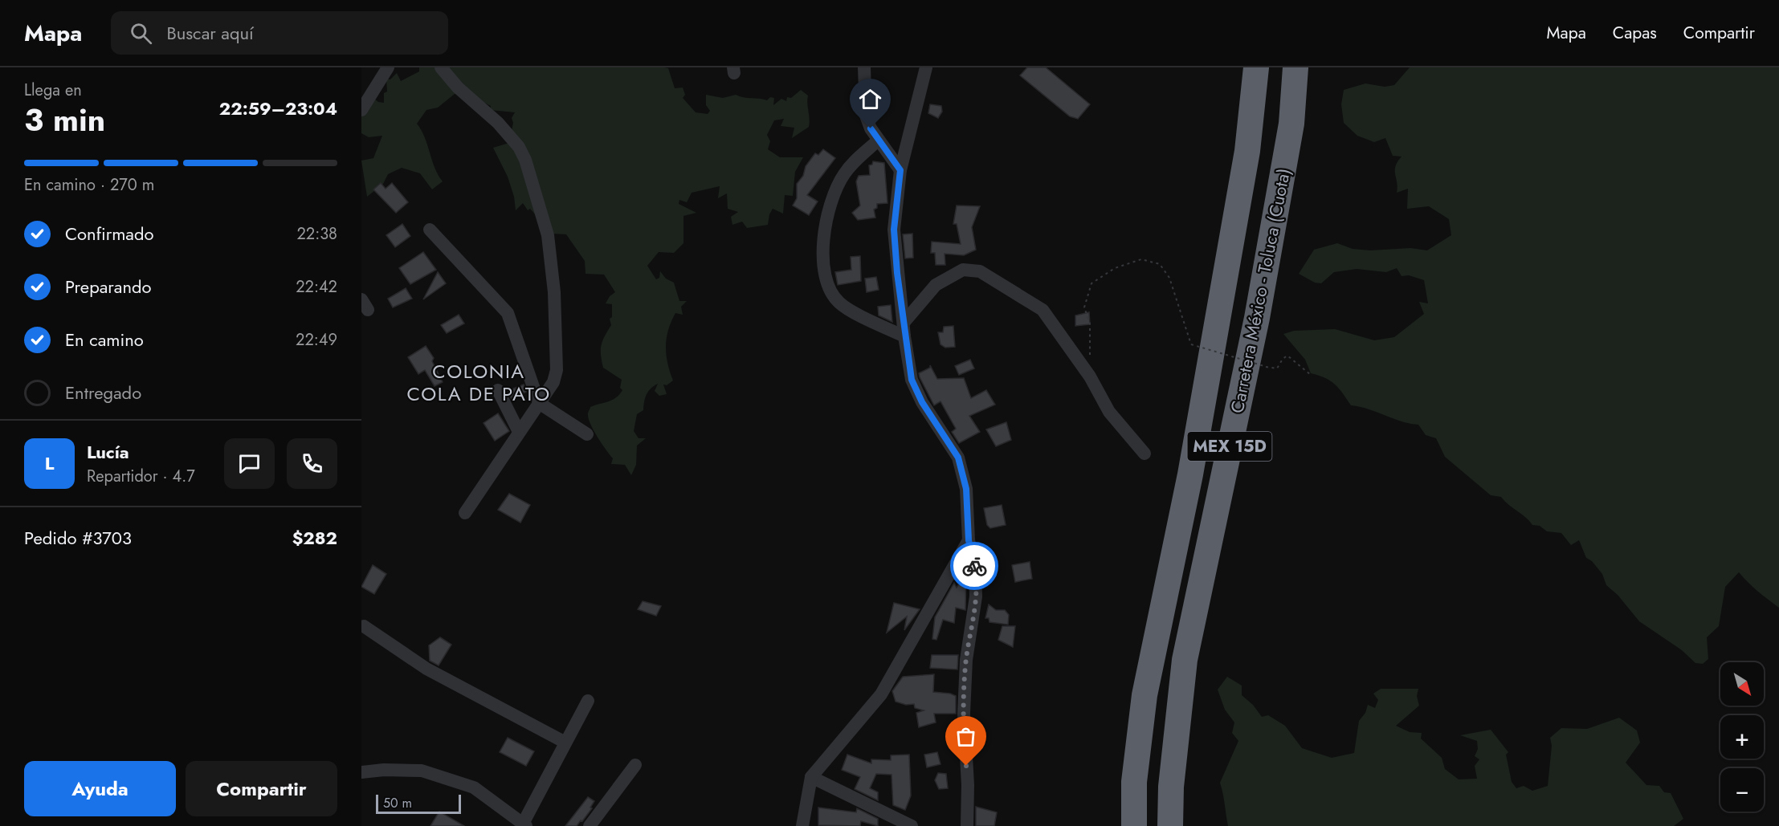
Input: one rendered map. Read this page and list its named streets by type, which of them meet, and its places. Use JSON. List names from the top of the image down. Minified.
{"streets":{"highway":["Carretera México - Toluca (Cuota)","MEX 15D"]},"districts":["COLONIA COLA DE PATO"],"scale_bar":"50 m","north":"bottom right","page":{"header":"Mapa","search":"Buscar aquí","nav":["Mapa","Capas","Compartir"],"heading":["3 min","Llega en","22:59–23:04"],"panel":["Lucía","Repartidor · 4.7","Pedido #3703","$282"],"bar":"En camino · 270 m","list":[["Confirmado","22:38"],["Preparando","22:42"],["En camino","22:49"],"Entregado"],"round":"L","map_buttons":["+","−"],"buttons":["Ayuda","Compartir"],"scale":"50 m"}}
